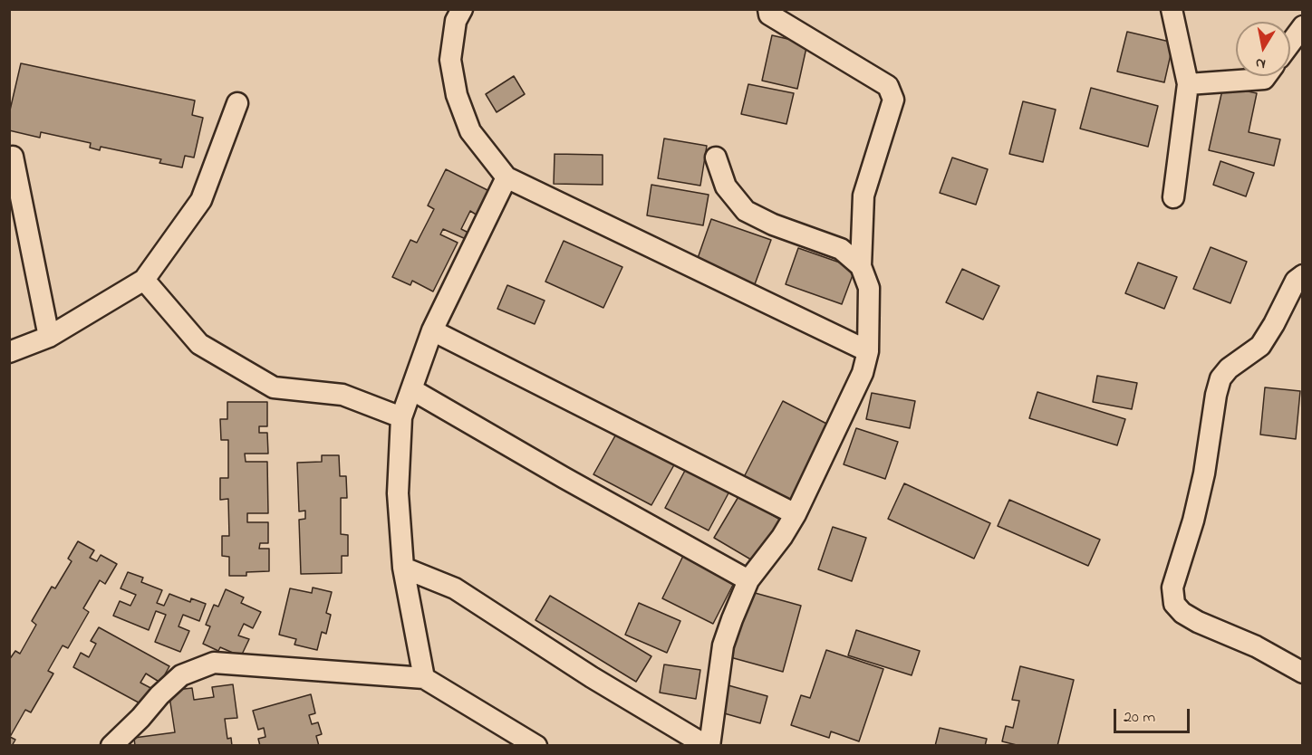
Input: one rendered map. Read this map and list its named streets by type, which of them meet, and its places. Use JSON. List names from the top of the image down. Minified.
{"scale_bar":"20 m","north":"bottom"}
